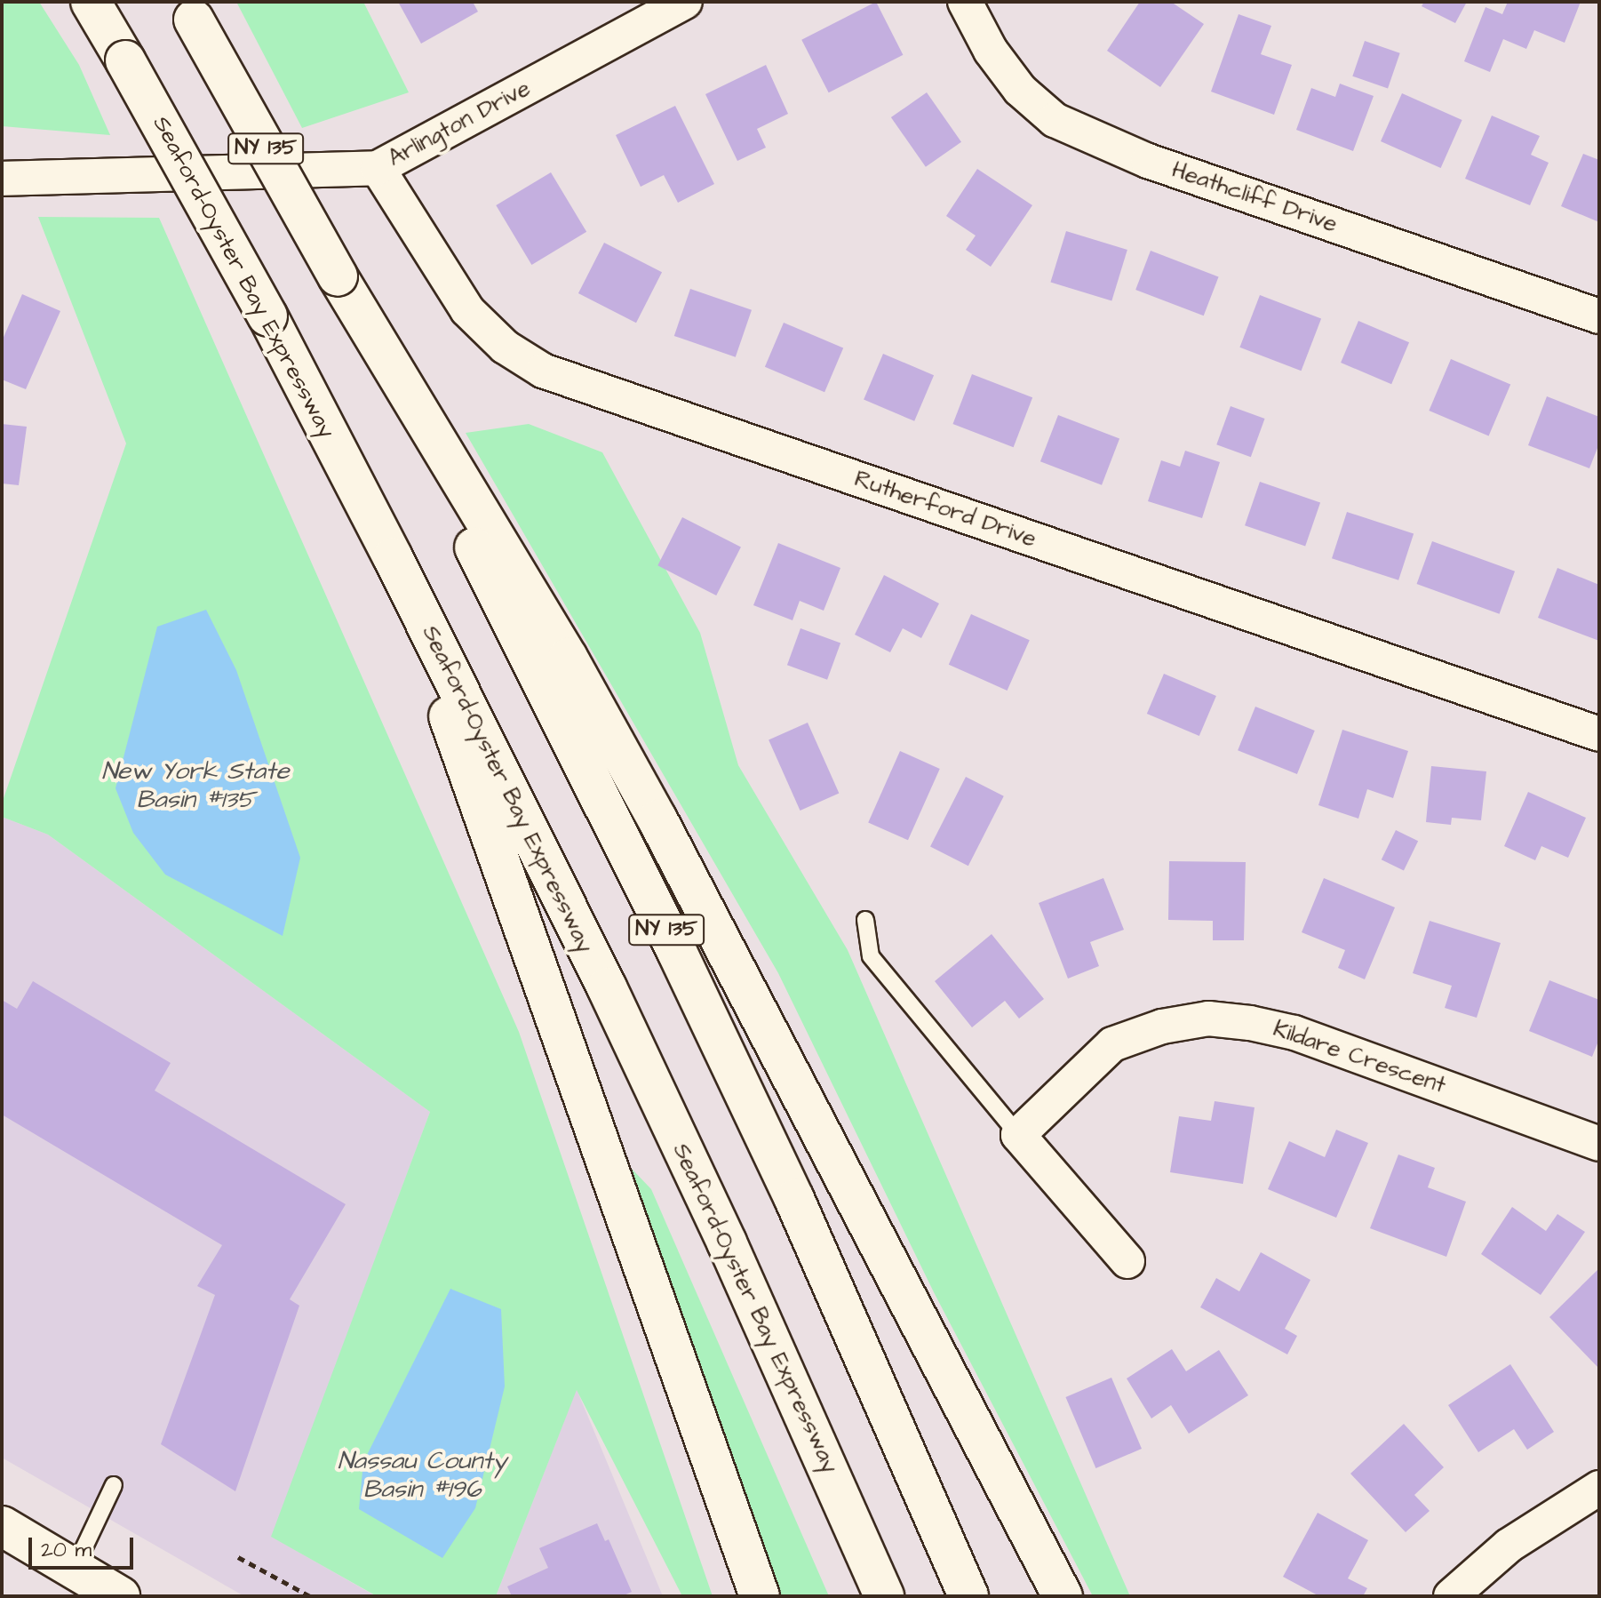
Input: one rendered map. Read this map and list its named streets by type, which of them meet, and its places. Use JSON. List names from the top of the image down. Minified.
{"streets":{"main road":["NY 135","Seaford-Oyster Bay Expressway"],"street":["Arlington Drive","Heathcliff Drive","Rutherford Drive","Kildare Crescent"]},"crossings":[["Arlington Drive","Rutherford Drive"]],"water":["New York State Basin #135","Nassau County Basin #196"],"scale_bar":"20 m"}
